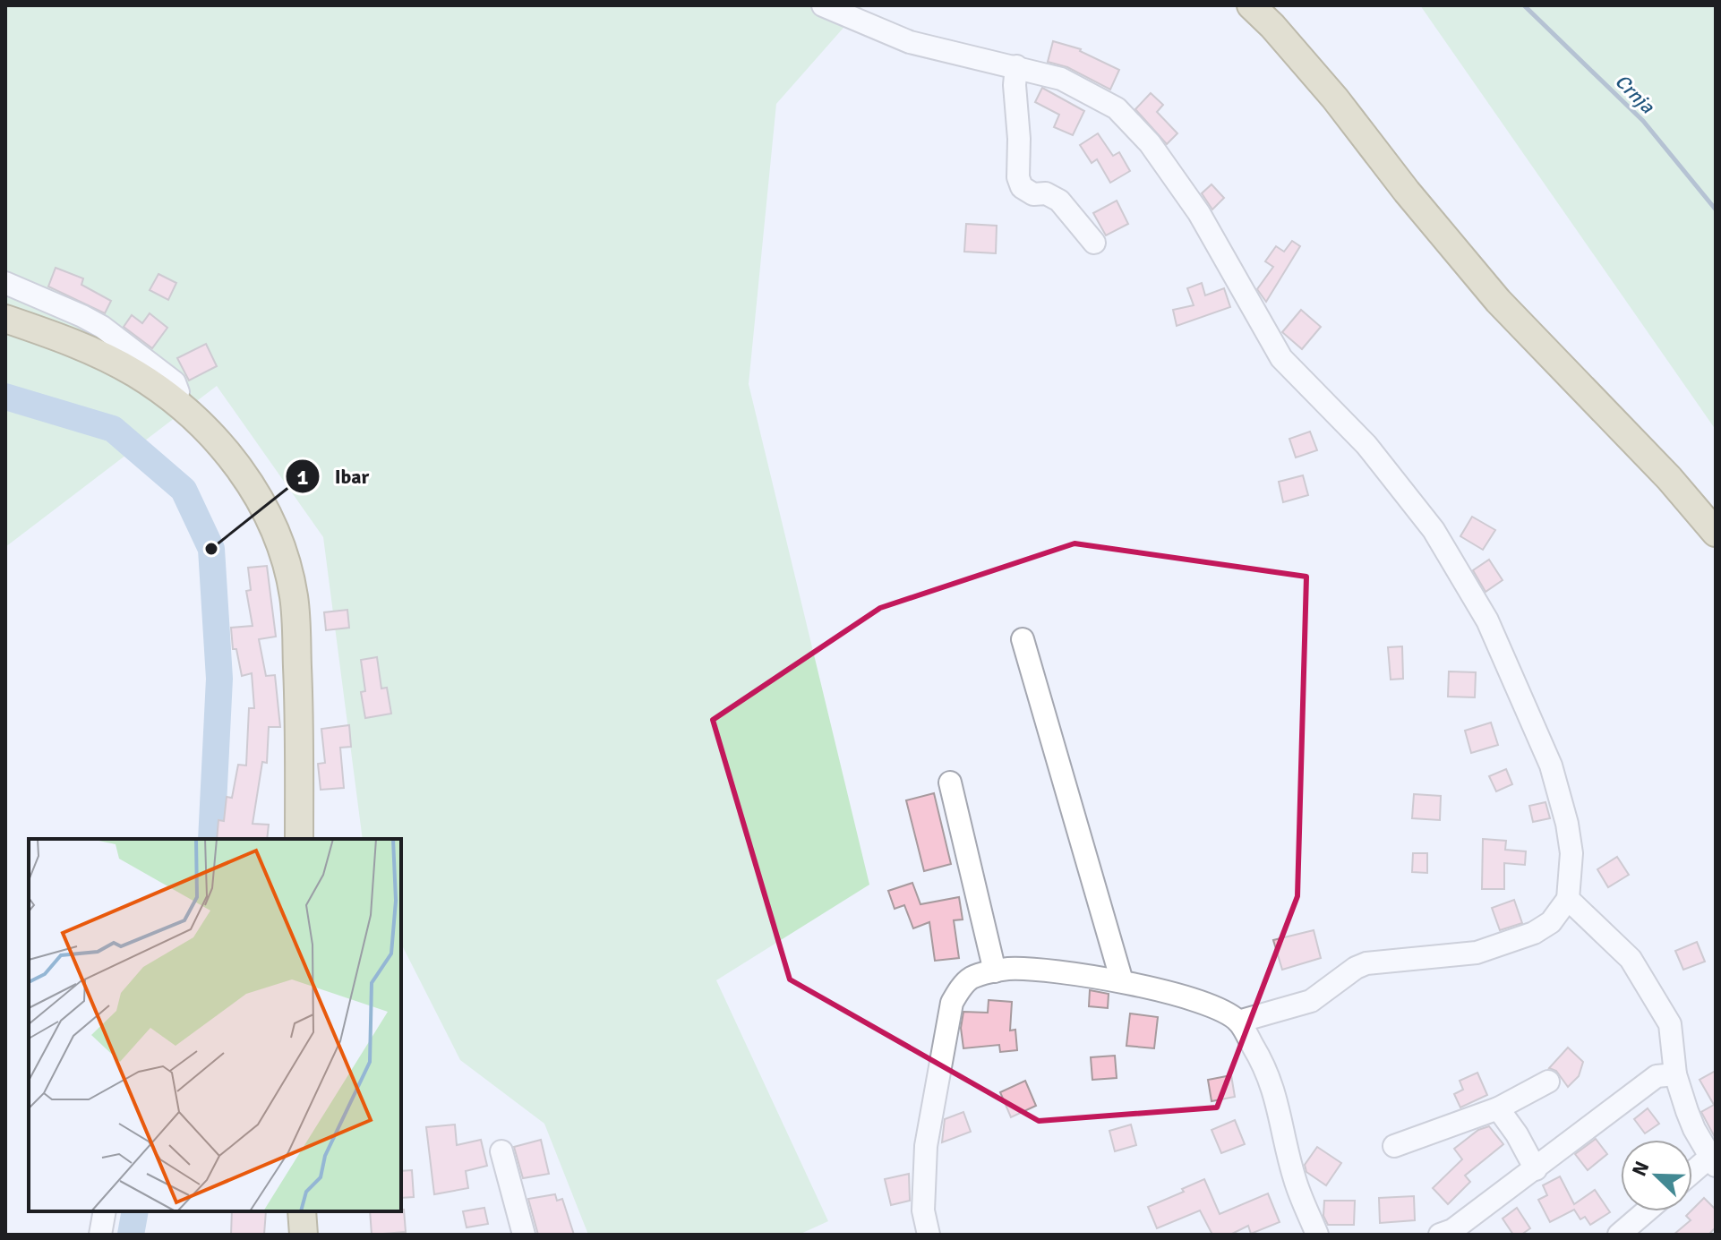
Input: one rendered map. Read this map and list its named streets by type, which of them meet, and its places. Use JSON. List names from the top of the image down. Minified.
{"water":["Crnja"],"places":["Ibar"],"north":"top left"}
